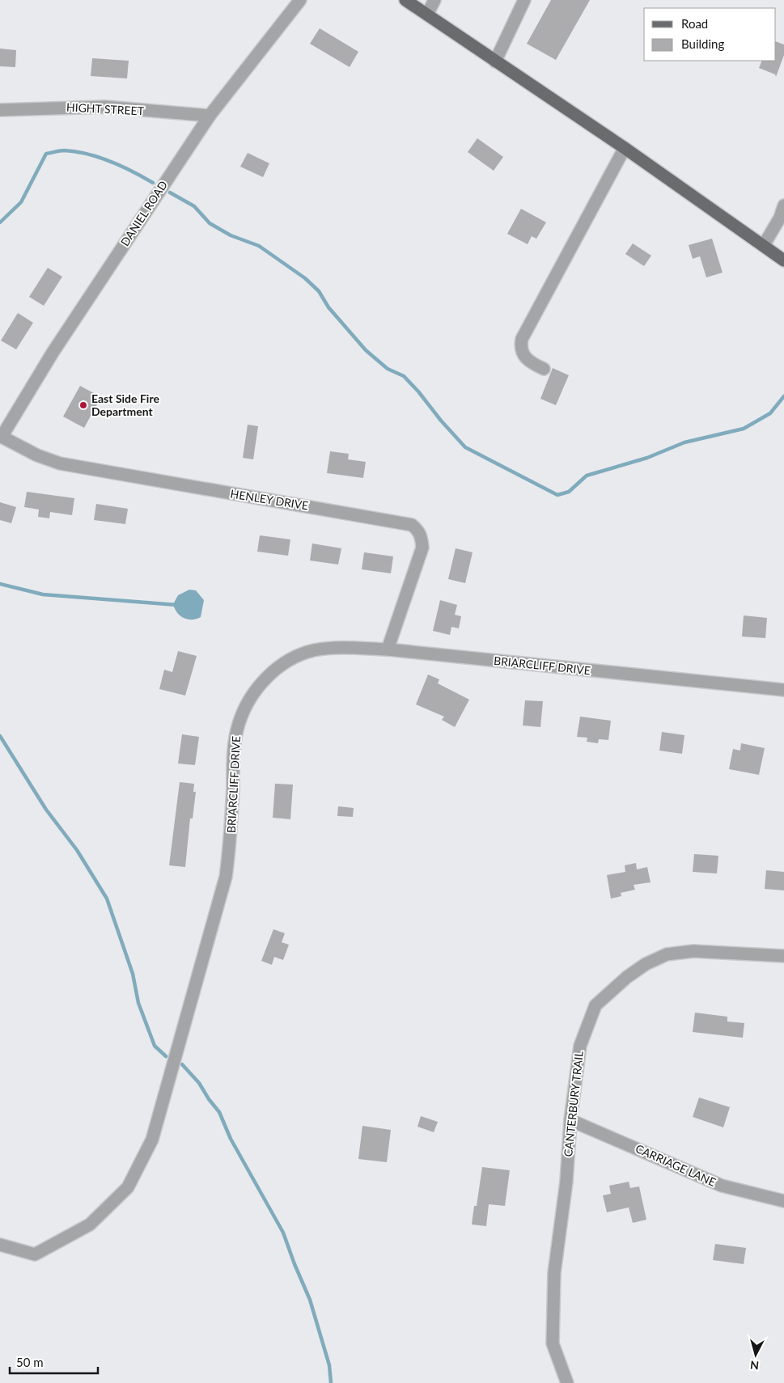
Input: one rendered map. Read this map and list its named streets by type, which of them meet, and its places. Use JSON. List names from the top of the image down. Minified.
{"streets":{"street":["HIGHT STREET","DANIEL ROAD","HENLEY DRIVE","BRIARCLIFF DRIVE","CANTERBURY TRAIL","CARRIAGE LANE"]},"crossings":[["HIGHT STREET","DANIEL ROAD"],["DANIEL ROAD","HENLEY DRIVE"],["HENLEY DRIVE","BRIARCLIFF DRIVE"],["CANTERBURY TRAIL","CARRIAGE LANE"]],"places":["East Side Fire Department"],"legend":["Road","Building"],"scale_bar":"50 m","north":"bottom"}
